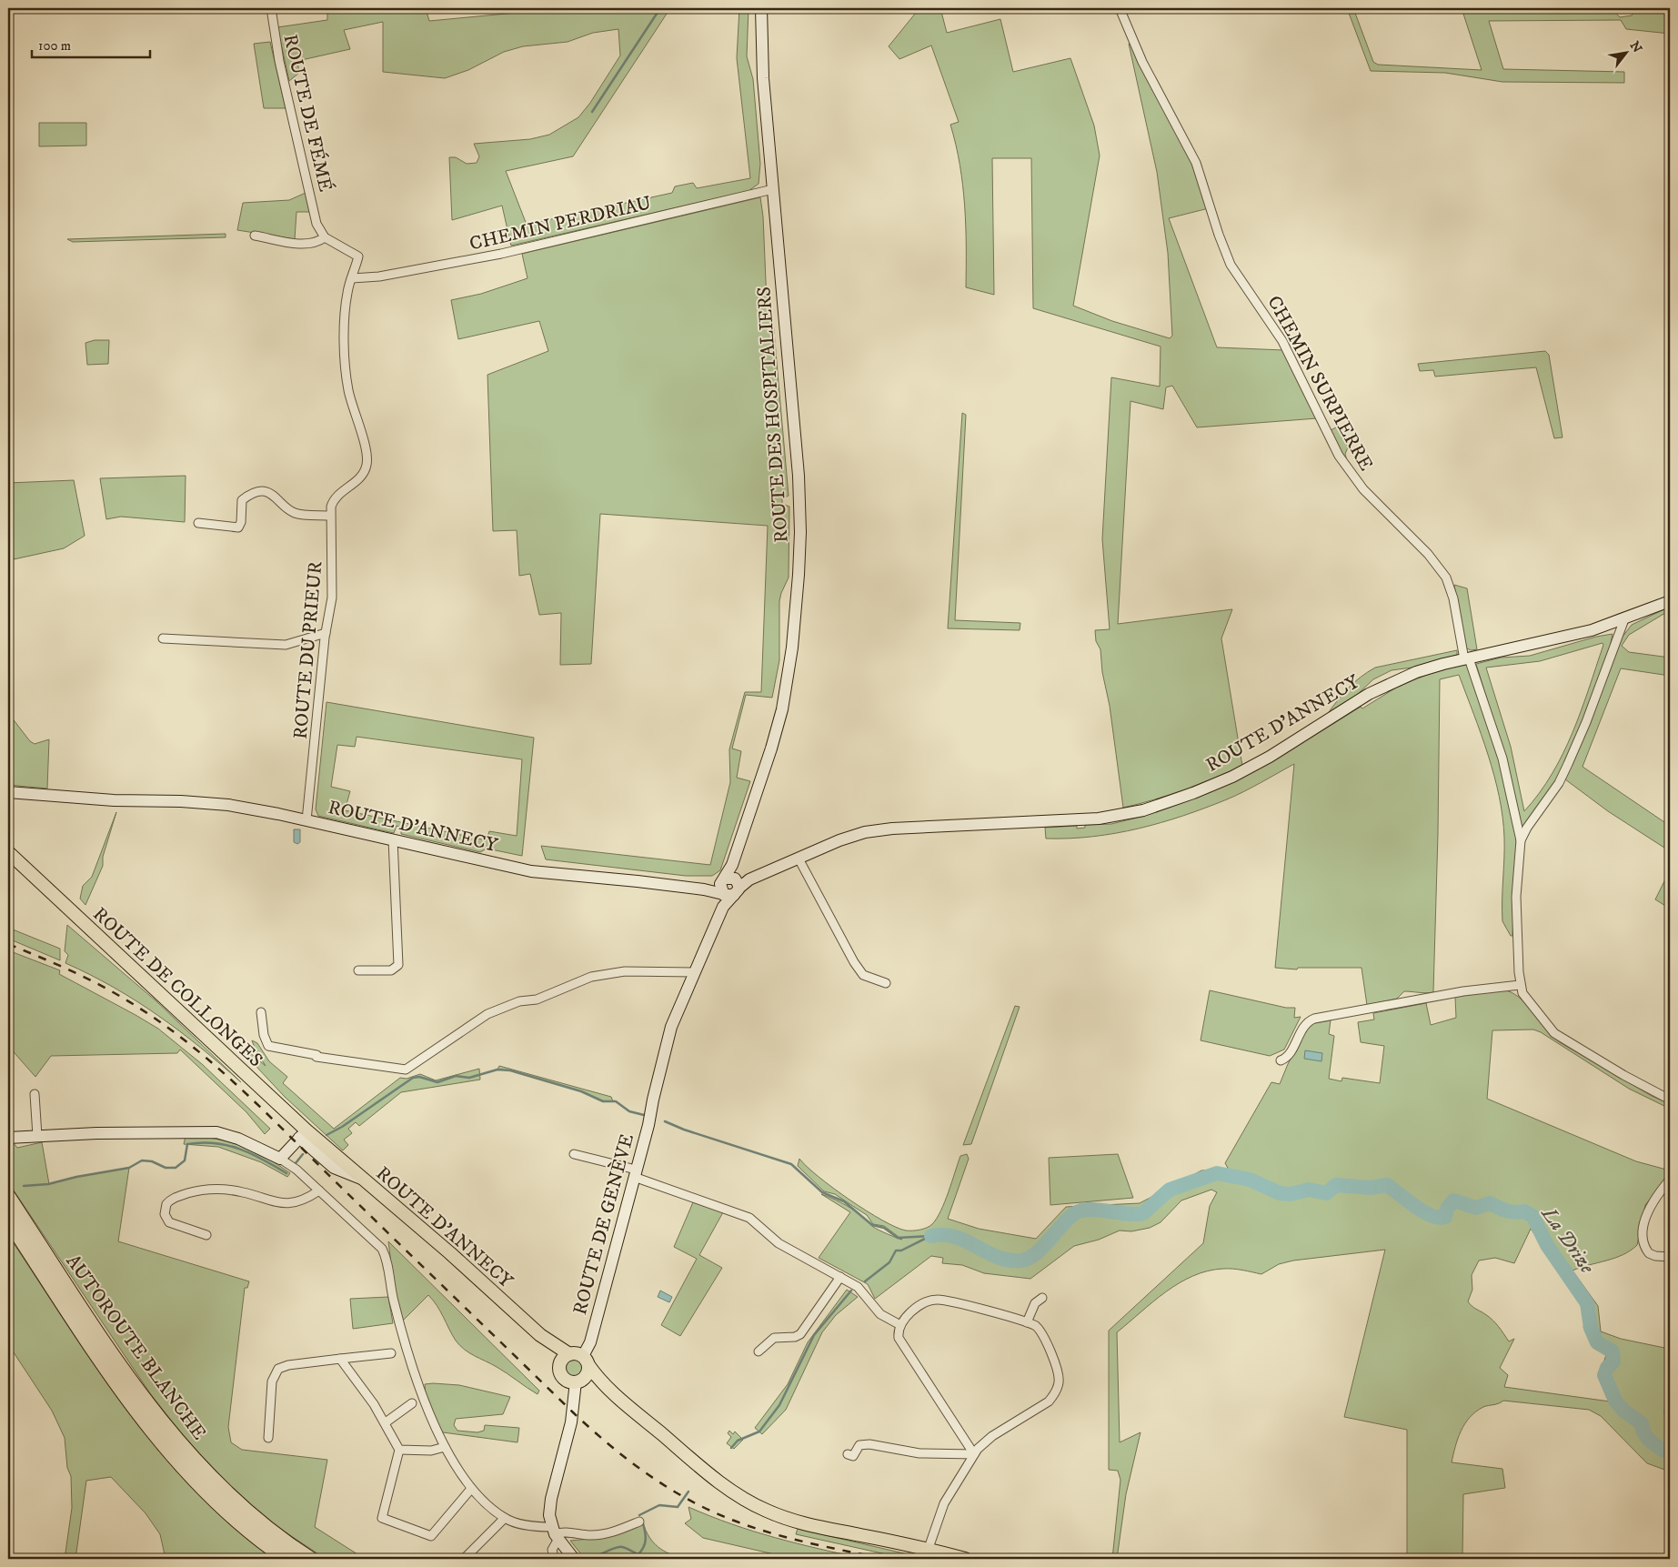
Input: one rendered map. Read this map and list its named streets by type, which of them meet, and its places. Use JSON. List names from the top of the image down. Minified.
{"streets":{"highway":["AUTOROUTE BLANCHE"],"main road":["ROUTE D'ANNECY","ROUTE DE COLLONGES"],"street":["ROUTE DE FÉMÉ","CHEMIN PERDRIAU","CHEMIN SURPIERRE","ROUTE DES HOSPITALIERS","ROUTE DU PRIEUR","ROUTE DE GENÈVE"]},"crossings":[["ROUTE DE FÉMÉ","ROUTE DU PRIEUR"],["CHEMIN PERDRIAU","ROUTE DES HOSPITALIERS"],["CHEMIN PERDRIAU","ROUTE DU PRIEUR"],["CHEMIN SURPIERRE","ROUTE D'ANNECY"],["ROUTE DES HOSPITALIERS","ROUTE D'ANNECY"],["ROUTE DES HOSPITALIERS","ROUTE DE GENÈVE"],["ROUTE DU PRIEUR","ROUTE D'ANNECY"],["ROUTE D'ANNECY","ROUTE DE COLLONGES"],["ROUTE D'ANNECY","ROUTE DE GENÈVE"]],"water":["La Drize"],"scale_bar":"100 m","north":"top right"}
